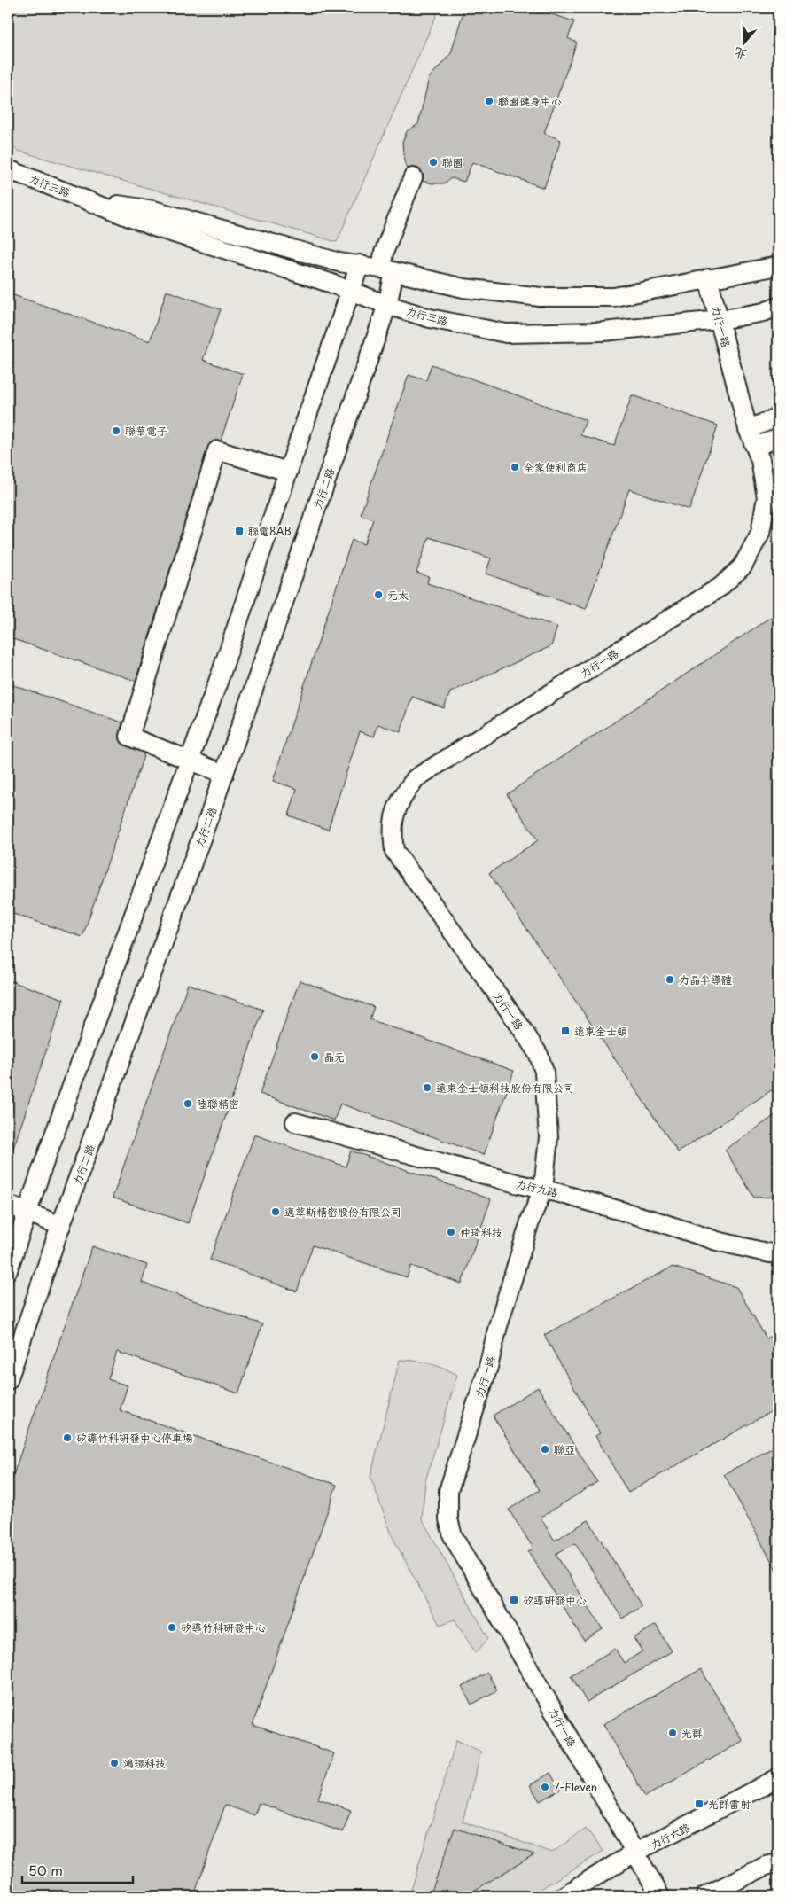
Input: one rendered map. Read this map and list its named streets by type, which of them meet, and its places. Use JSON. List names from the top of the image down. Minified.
{"streets":{"street":["力行三路","力行一路","力行二路","力行九路","力行六路"]},"crossings":[["力行三路","力行一路"],["力行三路","力行二路"],["力行一路","力行九路"],["力行一路","力行六路"]],"places":{"other":["聯園健身中心","聯園","聯華電子","全家便利商店","元太","力晶半導體","晶元","遠東金士頓科技股份有限公司","陸聯精密","邁萃斯精密股份有限公司","仲琦科技","矽導竹科研發中心停車場","聯亞","矽導竹科研發中心","光群","鴻璟科技","7-Eleven"],"transit":["聯電8AB","遠東金士頓","矽導研發中心","光群雷射"]},"scale_bar":"50 m","north":"bottom"}
